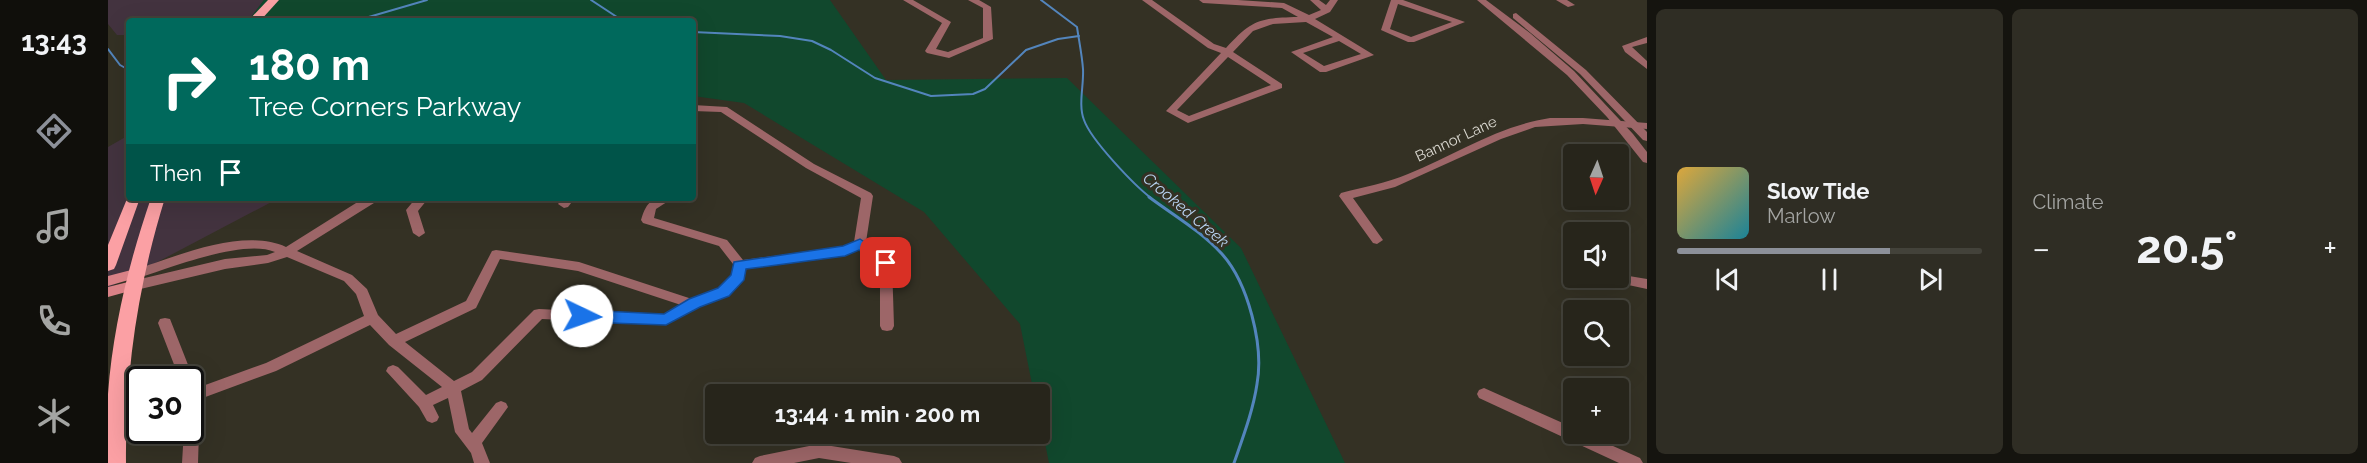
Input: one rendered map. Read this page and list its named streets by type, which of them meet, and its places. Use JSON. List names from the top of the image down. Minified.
{"streets":{"street":["Bannor Lane"]},"water":["Crooked Creek"],"north":"bottom","page":{"tabs":"13:43","tile":"Climate","turn":["180 m","Tree Corners Parkway"],"map_buttons":"+","then":"Then","song":["Slow Tide","Marlow"],"heat":["−","20.5°","+"],"limit":"30","trip":"13:44 · 1 min · 200 m"}}
